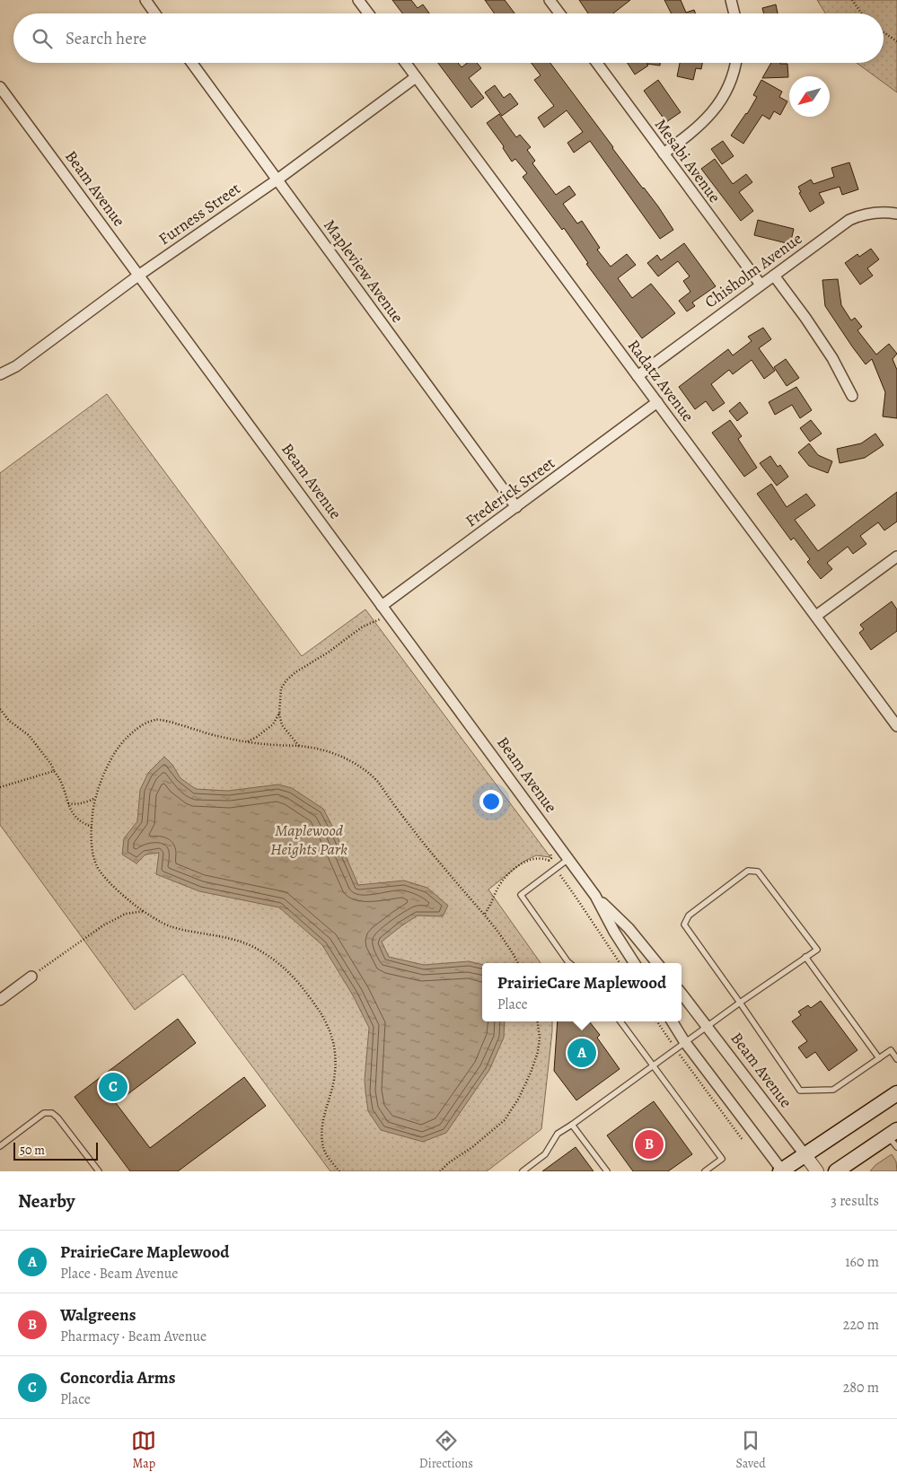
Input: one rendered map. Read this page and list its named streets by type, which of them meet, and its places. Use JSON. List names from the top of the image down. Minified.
{"streets":{"street":["Mesabi Avenue","Beam Avenue","Furness Street","Chisholm Avenue","Mapleview Avenue","Radatz Avenue","Frederick Street"]},"crossings":[["Mesabi Avenue","Chisholm Avenue"],["Beam Avenue","Furness Street"],["Beam Avenue","Frederick Street"],["Furness Street","Mapleview Avenue"],["Furness Street","Radatz Avenue"],["Chisholm Avenue","Radatz Avenue"],["Mapleview Avenue","Frederick Street"],["Radatz Avenue","Frederick Street"]],"parks":["Maplewood Heights Park"],"scale_bar":"50 m","north":"bottom left","page":{"search":"Search here","popup":["PrairieCare Maplewood","Place"],"pins":["A","C","B"],"scale":"50 m","heading":["Nearby","3 results"],"list":[{"mark":"A","name":"PrairieCare Maplewood","note":"Place · Beam Avenue","value":"160 m"},{"mark":"B","name":"Walgreens","note":"Pharmacy · Beam Avenue","value":"220 m"},{"mark":"C","name":"Concordia Arms","note":"Place","value":"280 m"}],"nav":["Map","Directions","Saved"]}}
